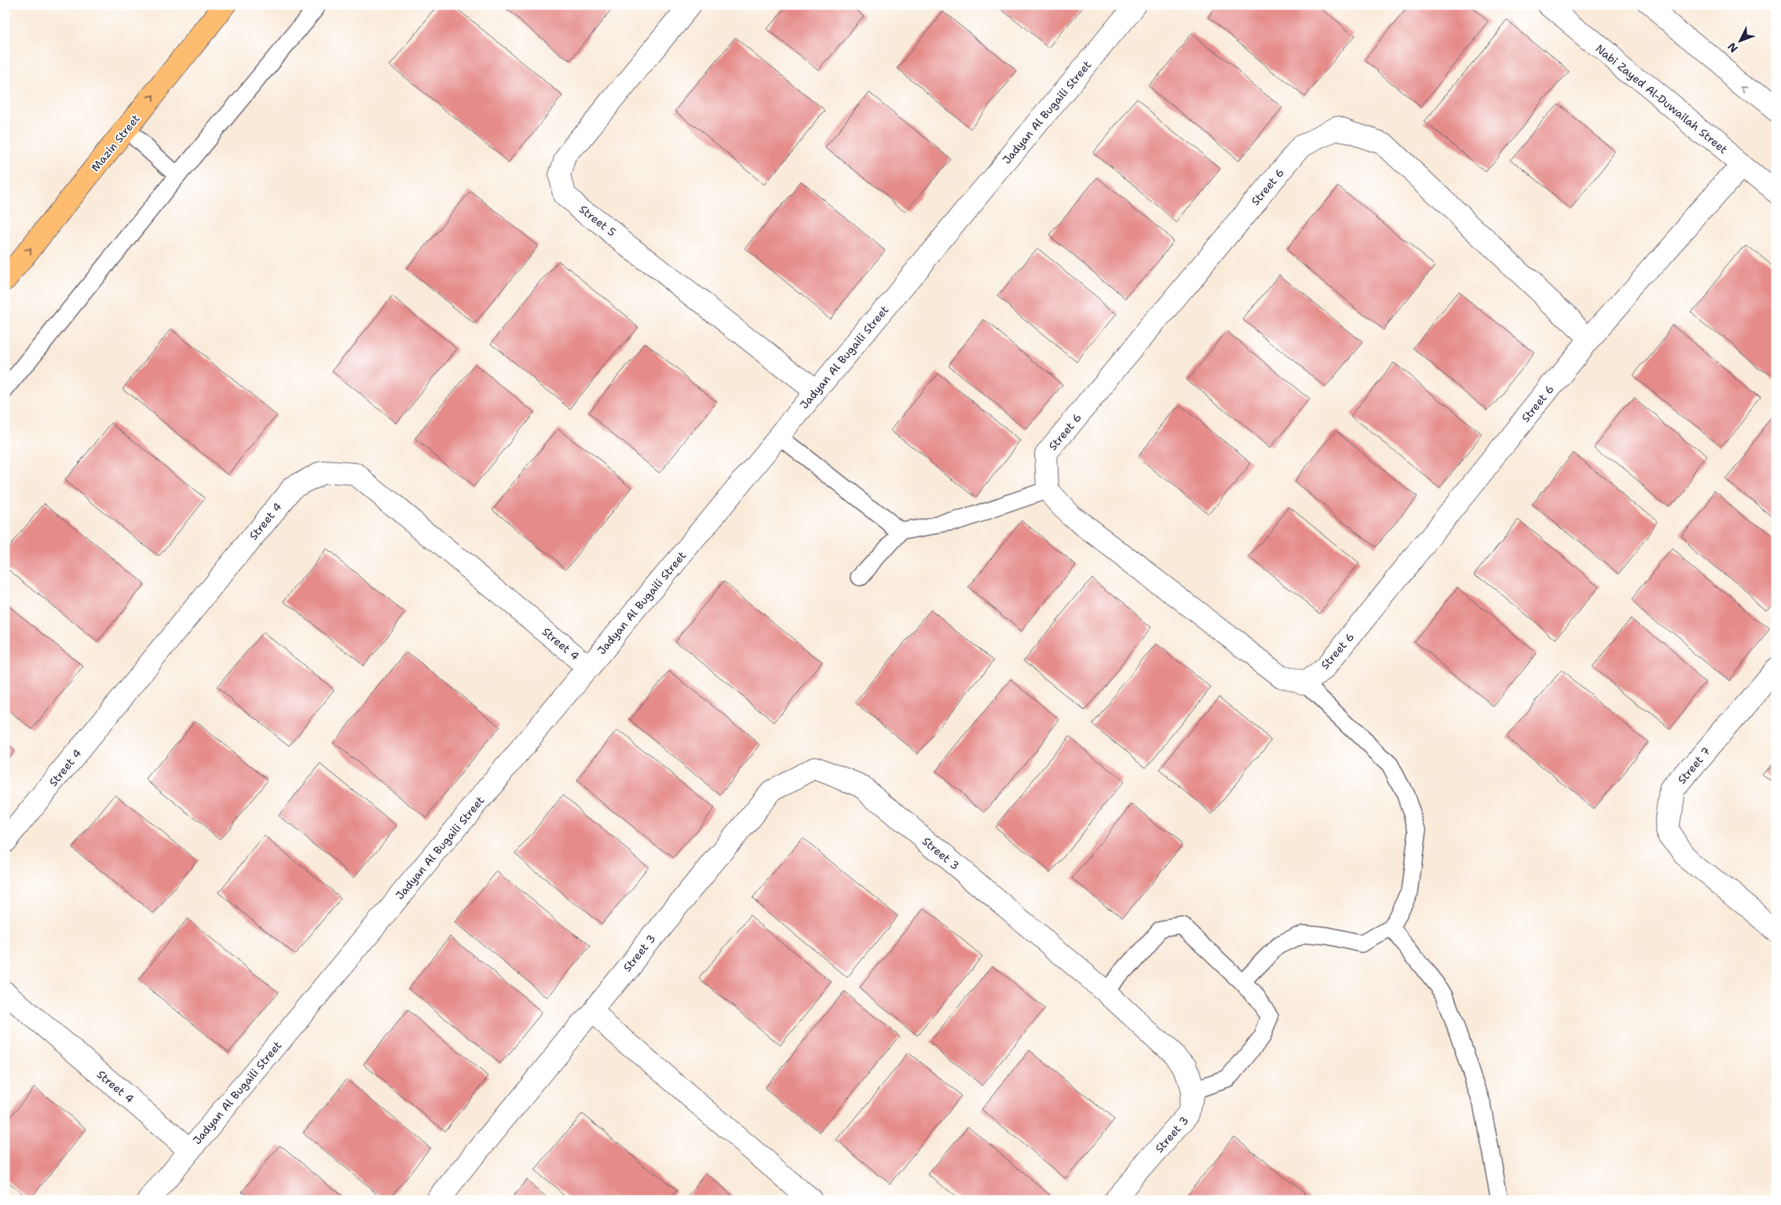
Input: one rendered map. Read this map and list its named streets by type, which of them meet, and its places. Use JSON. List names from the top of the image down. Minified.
{"streets":{"main road":["Mazin Street"],"street":["Nabi Zayed Al-Duwailah Street","Jadyan Al Bugaili Street","Street 6","Street 5","Street 4","Street 7","Street 3"]},"crossings":[["Nabi Zayed Al-Duwailah Street","Street 6"],["Jadyan Al Bugaili Street","Street 5"],["Jadyan Al Bugaili Street","Street 4"]],"one_way":["Mazin Street"],"north":"bottom left"}
